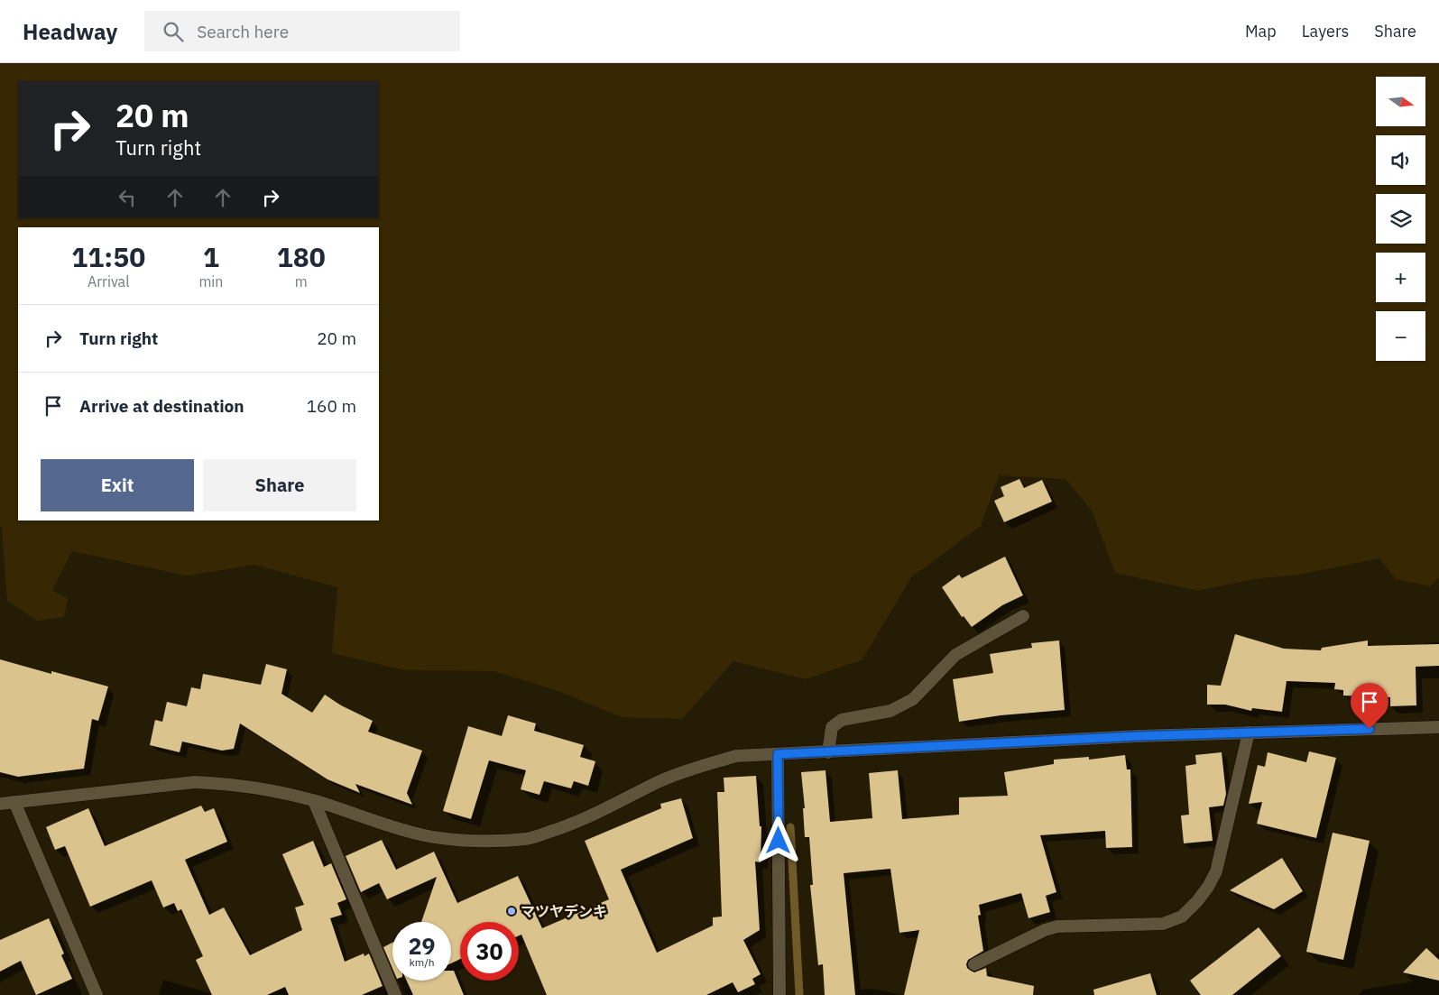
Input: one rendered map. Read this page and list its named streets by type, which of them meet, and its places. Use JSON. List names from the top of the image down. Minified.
{"places":["マツヤデンキ"],"north":"right","page":{"header":"Headway","search":"Search here","nav":["Map","Layers","Share"],"map_buttons":["+","−"],"turn":["20 m","Turn right"],"eta":["11:50","Arrival","1","min","180","m"],"list":[{"name":"Turn right","value":"20 m"},{"name":"Arrive at destination","value":"160 m"}],"buttons":["Exit","Share"],"speed":"29 km/h","limit":"30"}}
